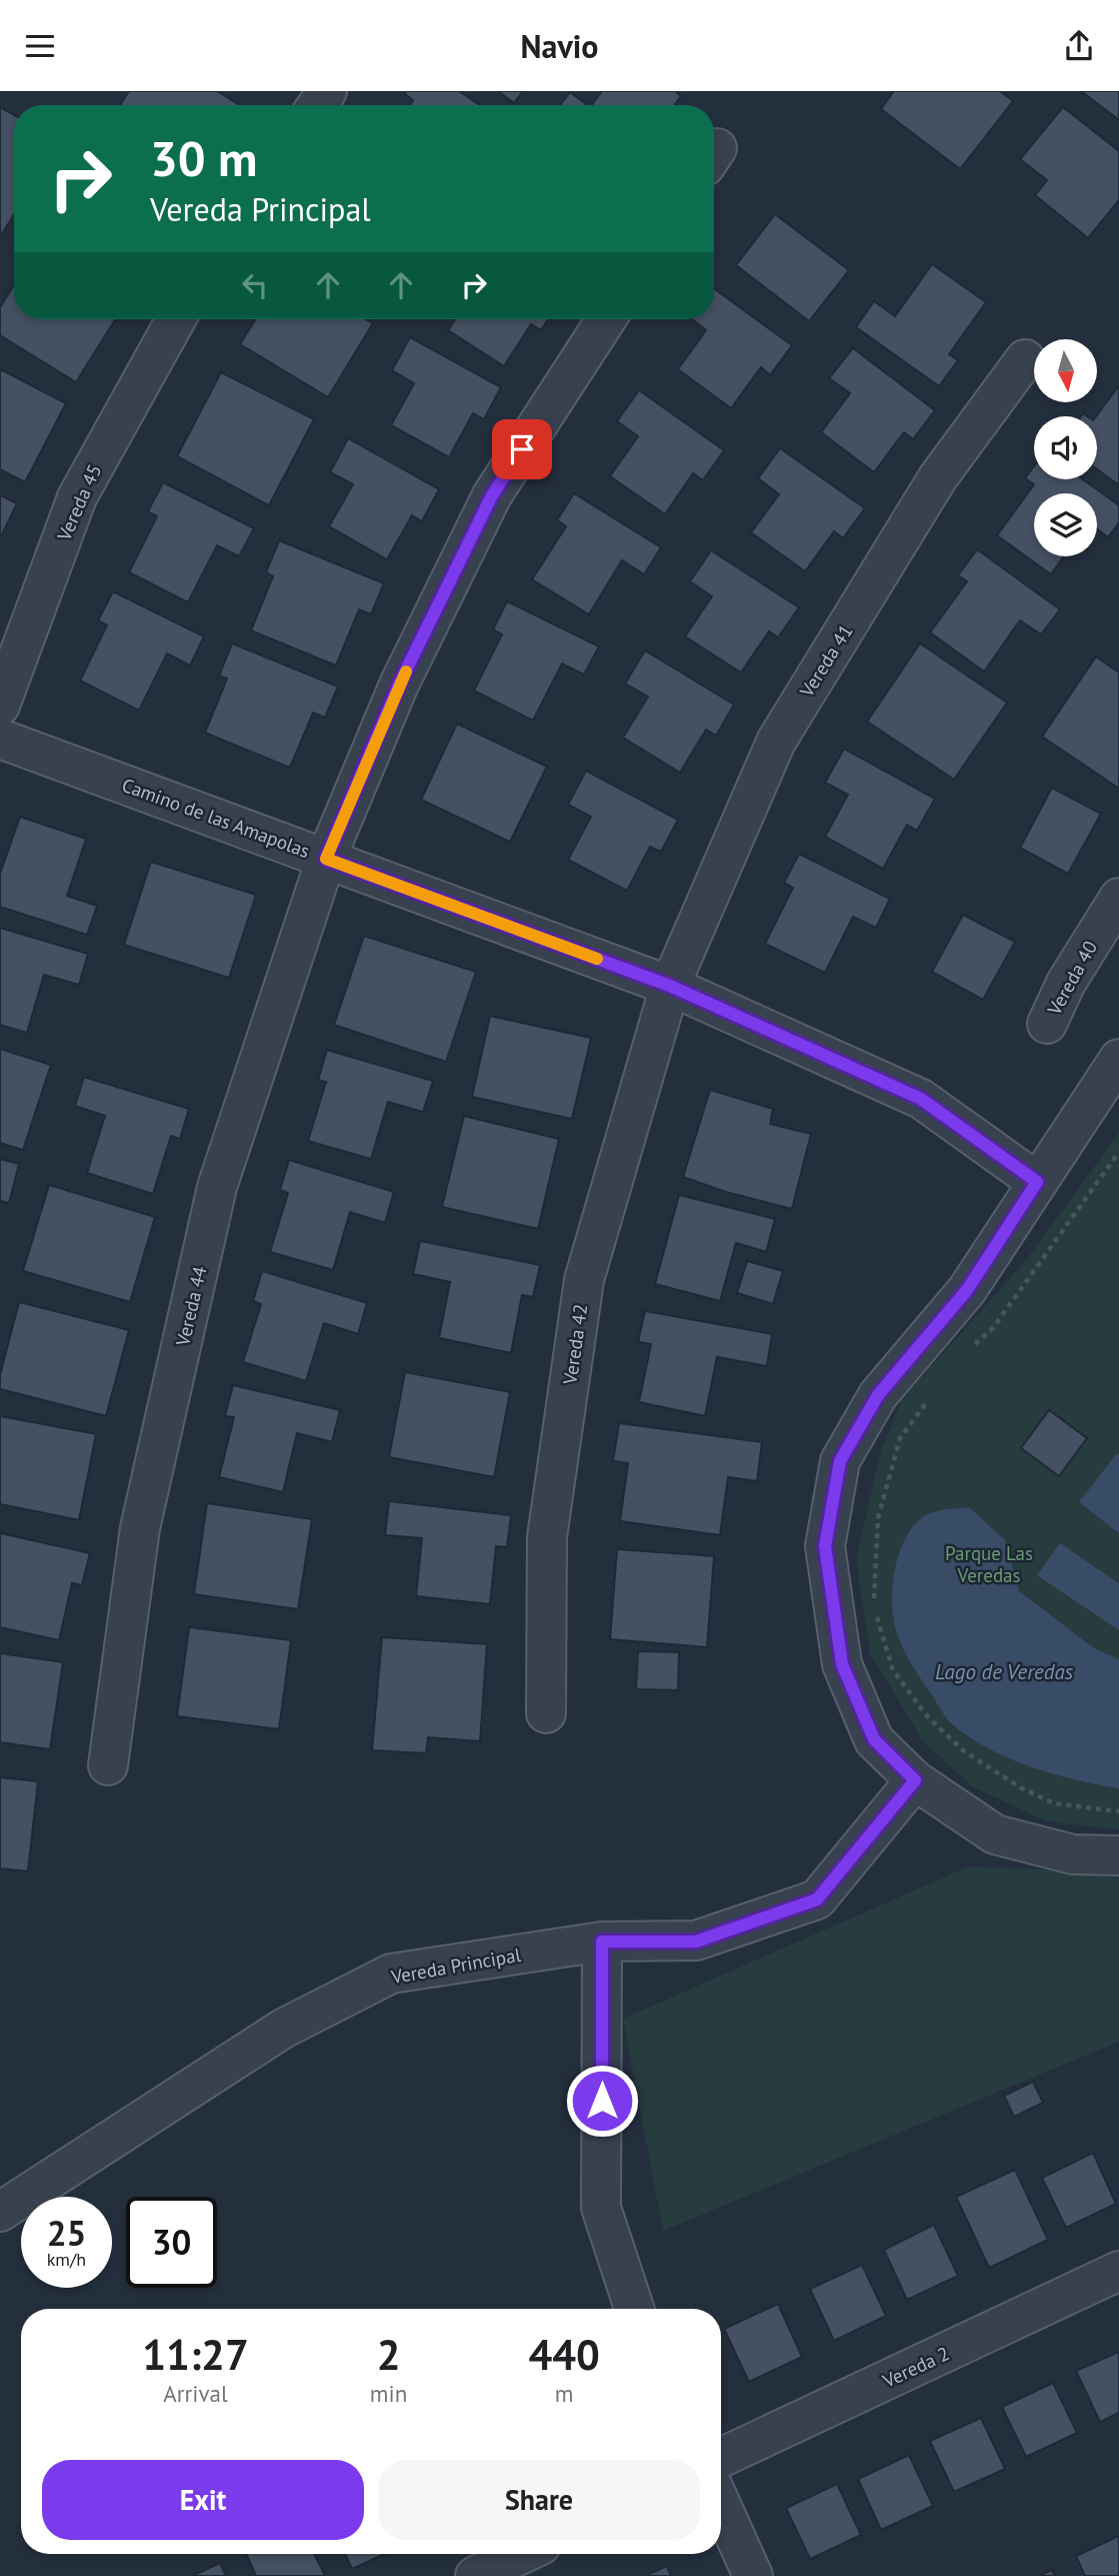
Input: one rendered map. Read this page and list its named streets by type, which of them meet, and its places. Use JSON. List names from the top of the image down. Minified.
{"streets":{"street":["Vereda 45","Vereda 41","Camino de las Amapolas","Vereda 40","Vereda 44","Vereda 42","Vereda Principal","Vereda 2"]},"crossings":[["Vereda 41","Camino de las Amapolas"],["Vereda 41","Vereda 42"],["Camino de las Amapolas","Vereda 44"],["Camino de las Amapolas","Vereda 42"]],"water":["Lago de Veredas"],"parks":["Parque Las Veredas"],"north":"bottom","page":{"header":"Navio","turn":["30 m","Vereda Principal"],"speed":"25 km/h","limit":"30","eta":["11:27","Arrival","2","min","440","m"],"buttons":["Exit","Share"]}}
